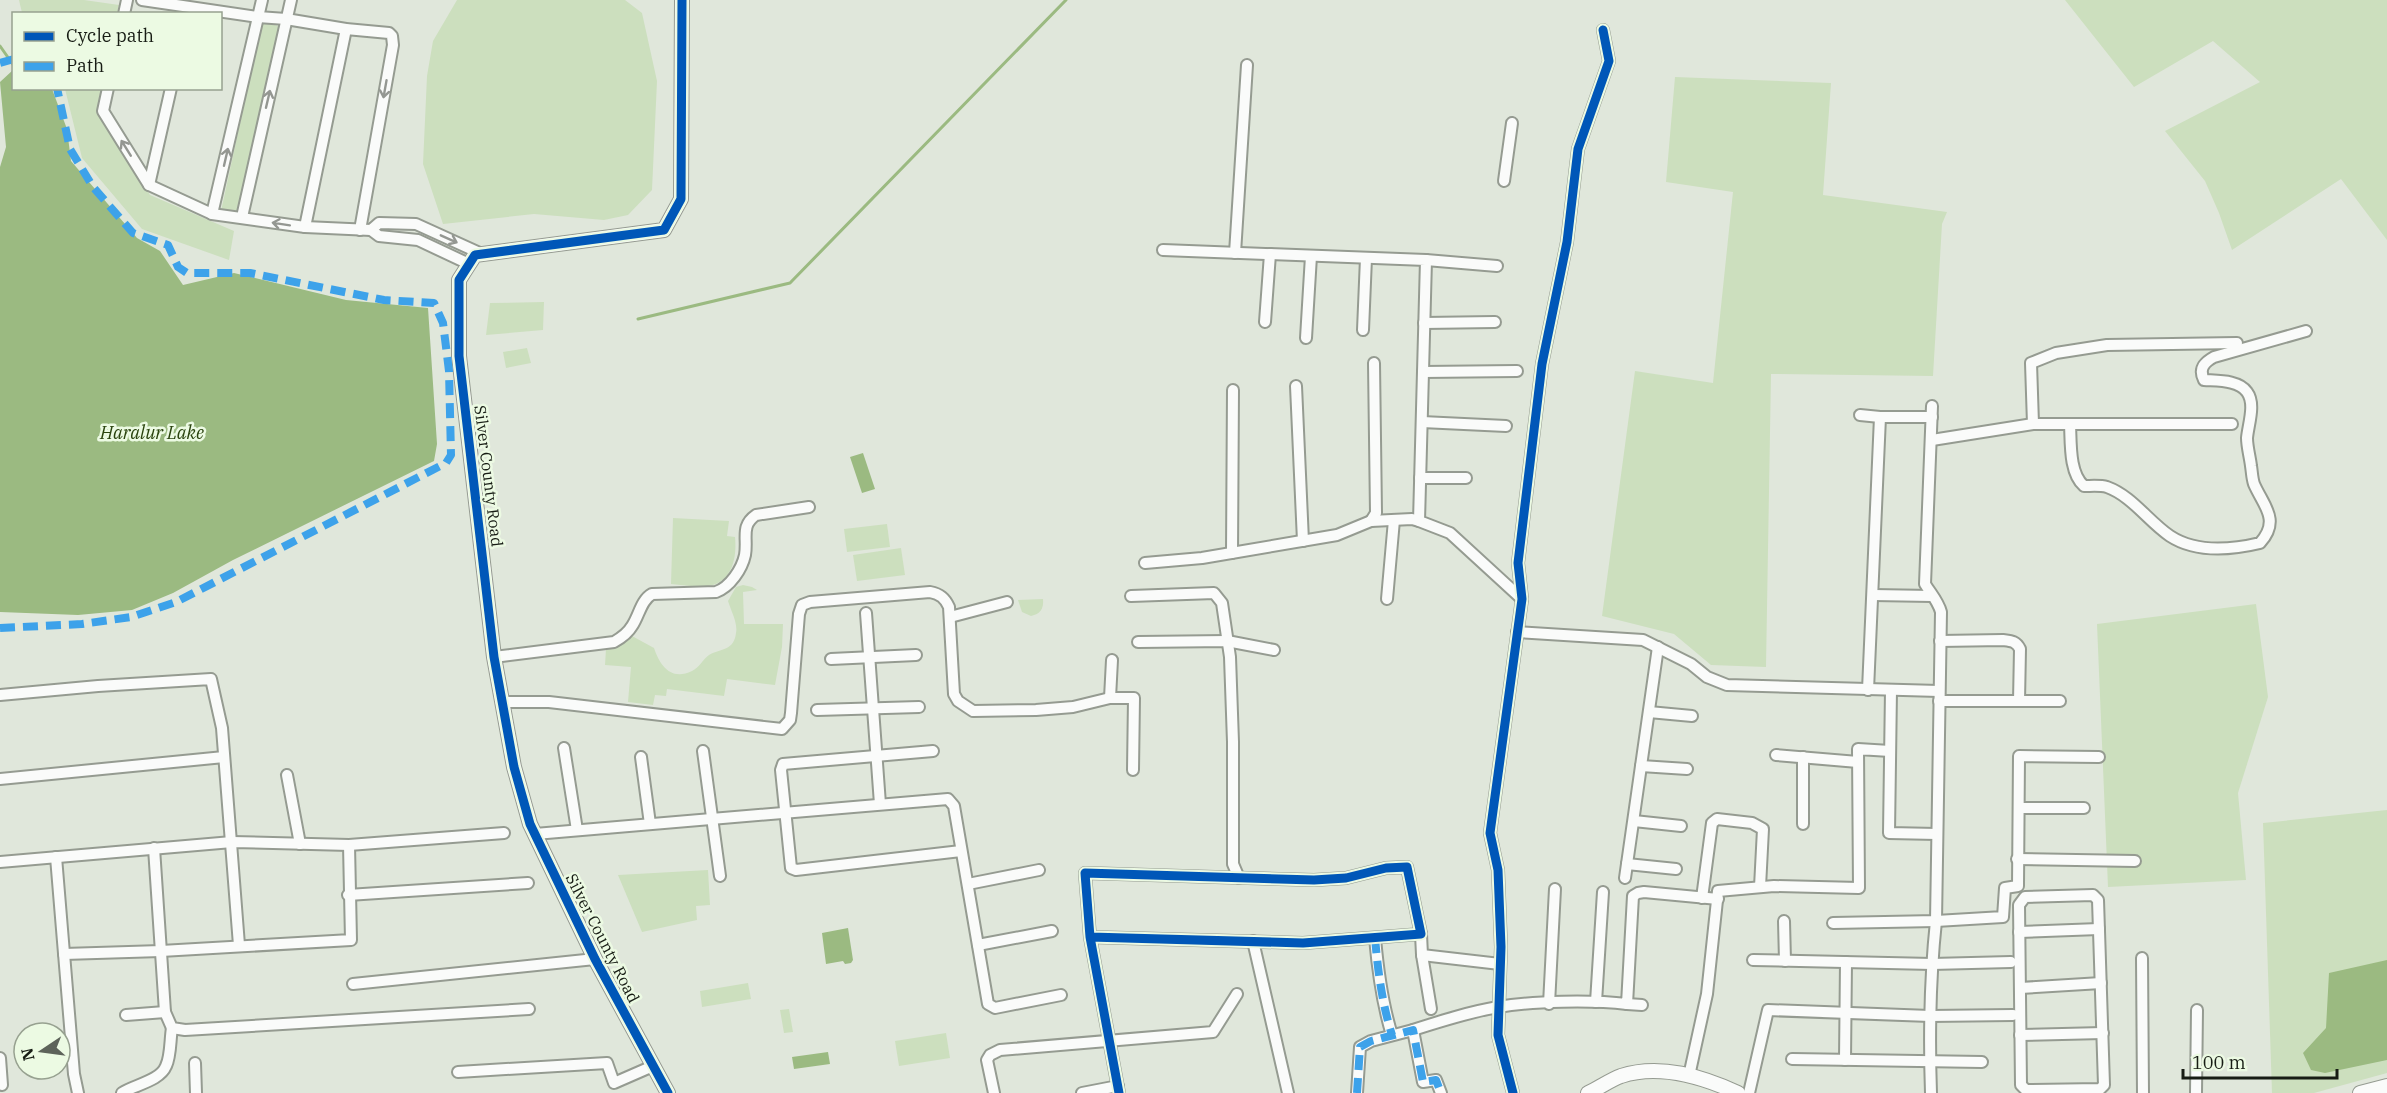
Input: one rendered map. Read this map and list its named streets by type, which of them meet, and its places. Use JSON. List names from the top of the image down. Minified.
{"streets":{"street":["Silver County Road"]},"water":["Haralur Lake"],"legend":["Cycle path","Path"],"scale_bar":"100 m","north":"left"}
